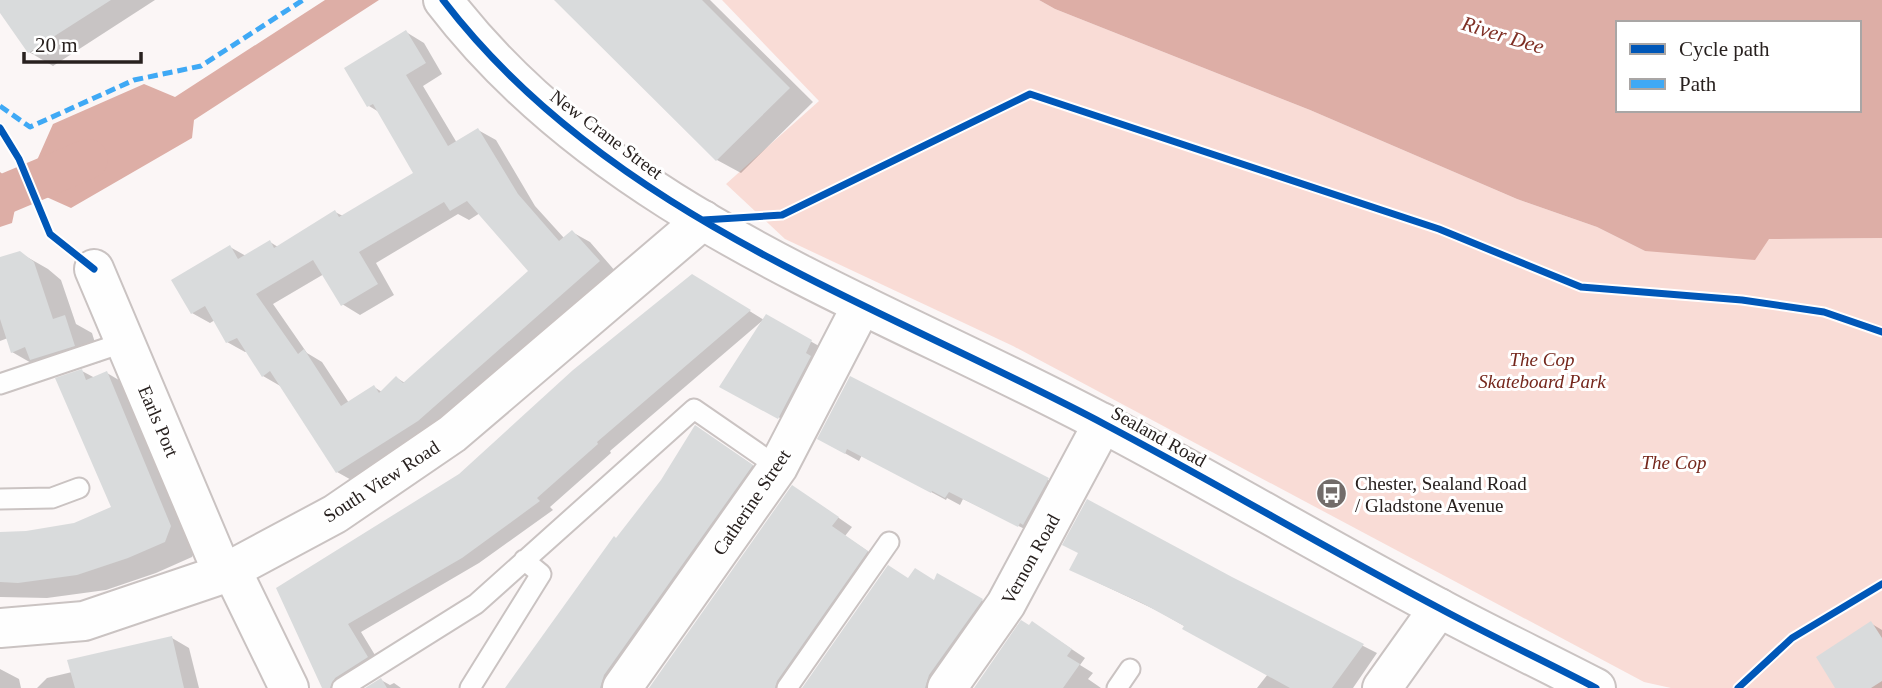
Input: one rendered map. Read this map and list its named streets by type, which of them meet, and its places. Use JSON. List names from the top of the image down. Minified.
{"streets":{"street":["New Crane Street","Earls Port","Sealand Road","South View Road","Catherine Street","Vernon Road"]},"crossings":[["New Crane Street","Sealand Road"],["New Crane Street","South View Road"],["Earls Port","South View Road"],["Sealand Road","South View Road"],["Sealand Road","Catherine Street"],["Sealand Road","Vernon Road"]],"water":["River Dee"],"parks":["The Cop Skateboard Park","The Cop"],"places":{"bus stop":["Chester, Sealand Road / Gladstone Avenue"]},"legend":["Cycle path","Path"],"scale_bar":"20 m"}
